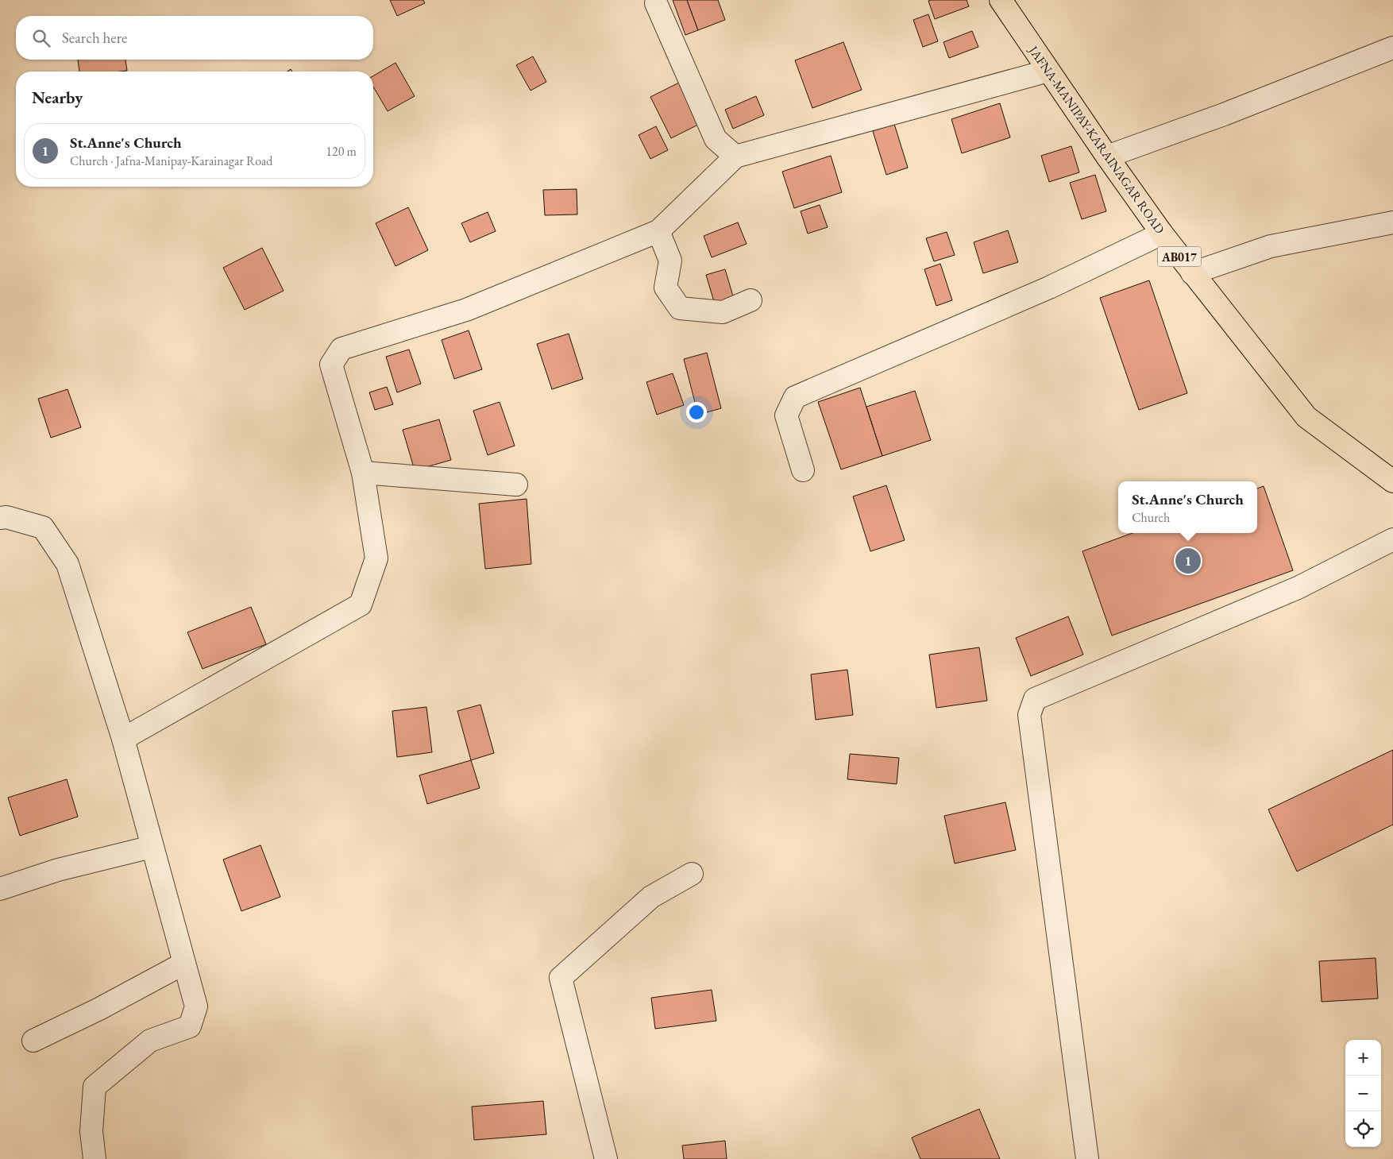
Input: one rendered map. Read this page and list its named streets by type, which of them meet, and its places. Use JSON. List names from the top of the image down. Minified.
{"streets":{"main road":["JAFNA-MANIPAY-KARAINAGAR ROAD","AB017"]},"page":{"search":"Search here","heading":"Nearby","list":[{"mark":"1","name":"St.Anne's Church","note":"Church · Jafna-Manipay-Karainagar Road","value":"120 m"}],"popup":["St.Anne's Church","Church"],"pins":"1","map_buttons":["+","−"]}}
